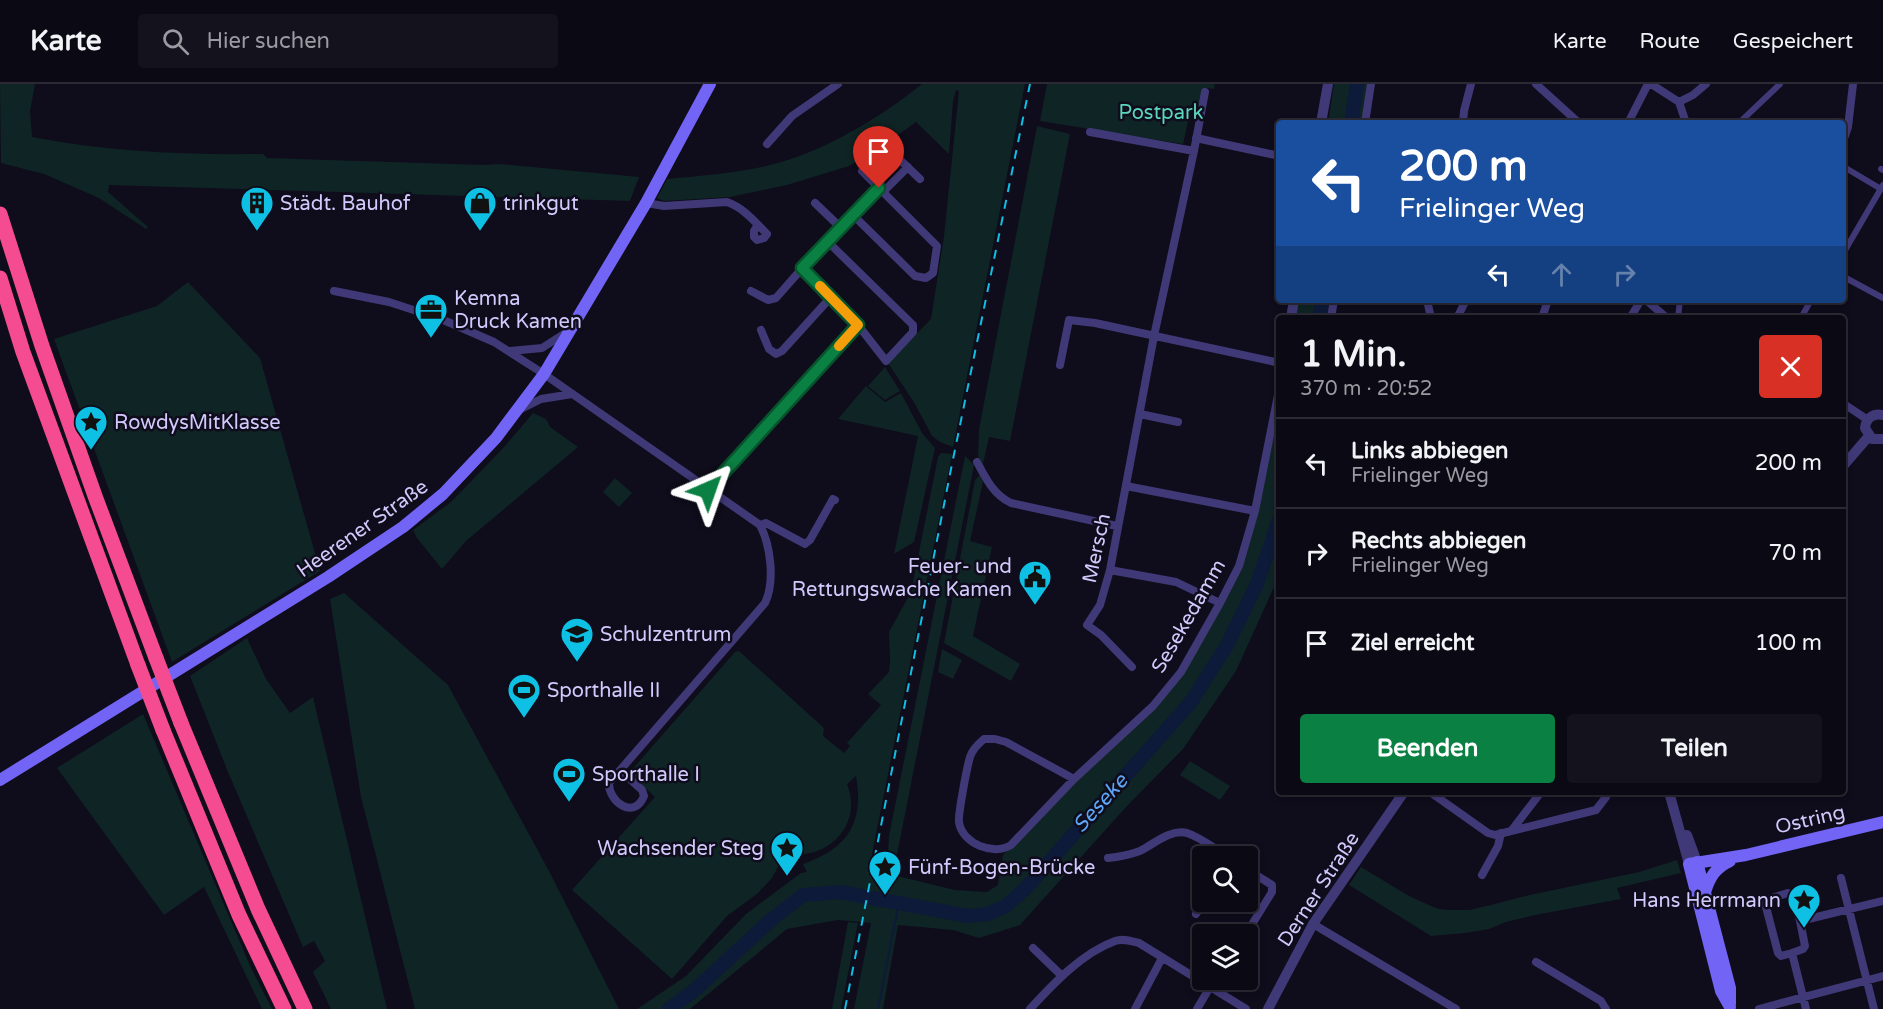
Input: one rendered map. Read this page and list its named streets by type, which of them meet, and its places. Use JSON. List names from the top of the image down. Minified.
{"streets":{"main road":["Heerener Straße","Ostring"],"street":["Mersch","Sesekedamm","Derner Straße"]},"water":["Seseke"],"parks":["Postpark"],"places":{"building":["Städt. Bauhof"],"shop":["trinkgut"],"office":["Kemna Druck Kamen"],"place":["RowdysMitKlasse","Wachsender Steg","Fünf-Bogen-Brücke","Hans Herrmann"],"public building":["Feuer- und Rettungswache Kamen"],"school or university":["Schulzentrum"],"sports":["Sporthalle II","Sporthalle I"]},"page":{"header":"Karte","search":"Hier suchen","nav":["Karte","Route","Gespeichert"],"turn":["200 m","Frielinger Weg"],"heading":["1 Min.","370 m · 20:52"],"list":[{"name":"Links abbiegen","note":"Frielinger Weg","value":"200 m"},{"name":"Rechts abbiegen","note":"Frielinger Weg","value":"70 m"},{"name":"Ziel erreicht","value":"100 m"}],"buttons":["Beenden","Teilen"]}}
